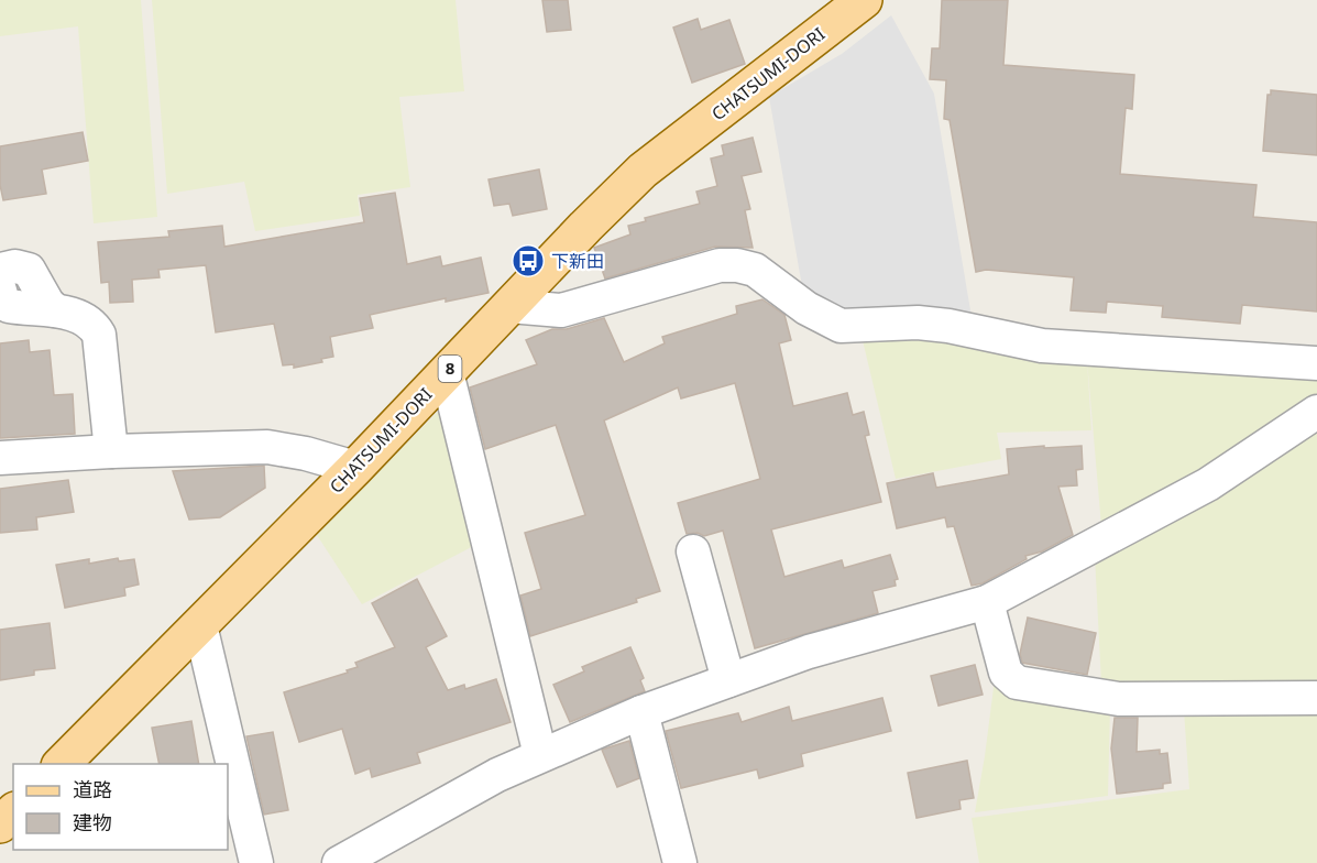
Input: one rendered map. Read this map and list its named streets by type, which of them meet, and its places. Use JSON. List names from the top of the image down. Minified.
{"streets":{"main road":["CHATSUMI-DORI","8"]},"places":{"bus stop":["下新田"]},"legend":["道路","建物"]}
